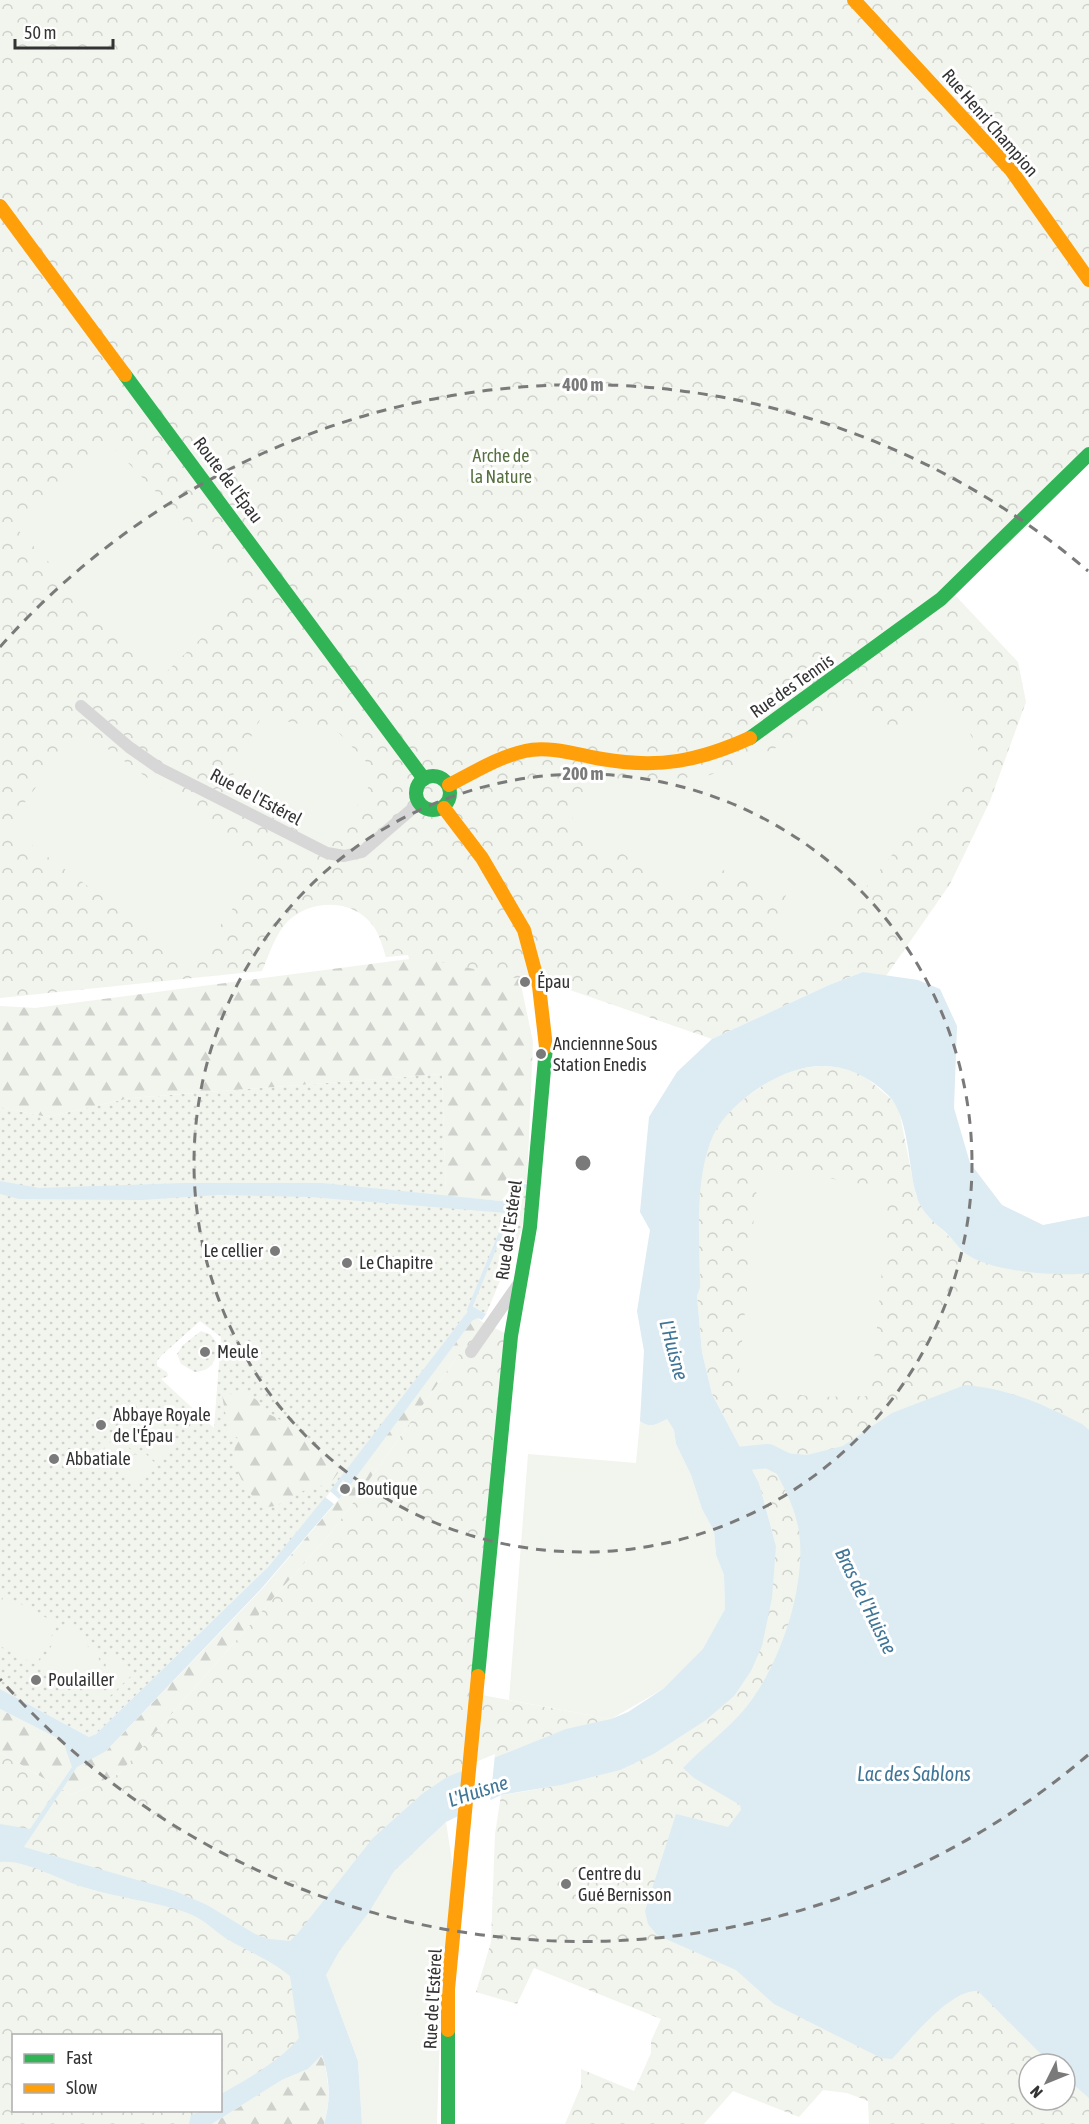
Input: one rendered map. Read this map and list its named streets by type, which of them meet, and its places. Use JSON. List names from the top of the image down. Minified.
{"streets":{"street":["Rue Henri Champion","Route de l'Épau","Rue des Tennis","Rue de l'Estérel"]},"crossings":[["Route de l'Épau","Rue des Tennis"],["Route de l'Épau","Rue de l'Estérel"],["Rue des Tennis","Rue de l'Estérel"]],"water":["L'Huisne","Bras de l'Huisne","Lac des Sablons"],"parks":["Arche de la Nature"],"places":["Épau","Anciennne Sous Station Enedis","Le cellier","Le Chapitre","Meule","Abbaye Royale de l'Épau","Abbatiale","Boutique","Poulailler","Centre du Gué Bernisson"],"legend":["Fast","Slow"],"scale_bar":"50 m","north":"bottom left","rings":["400 m","200 m"]}
